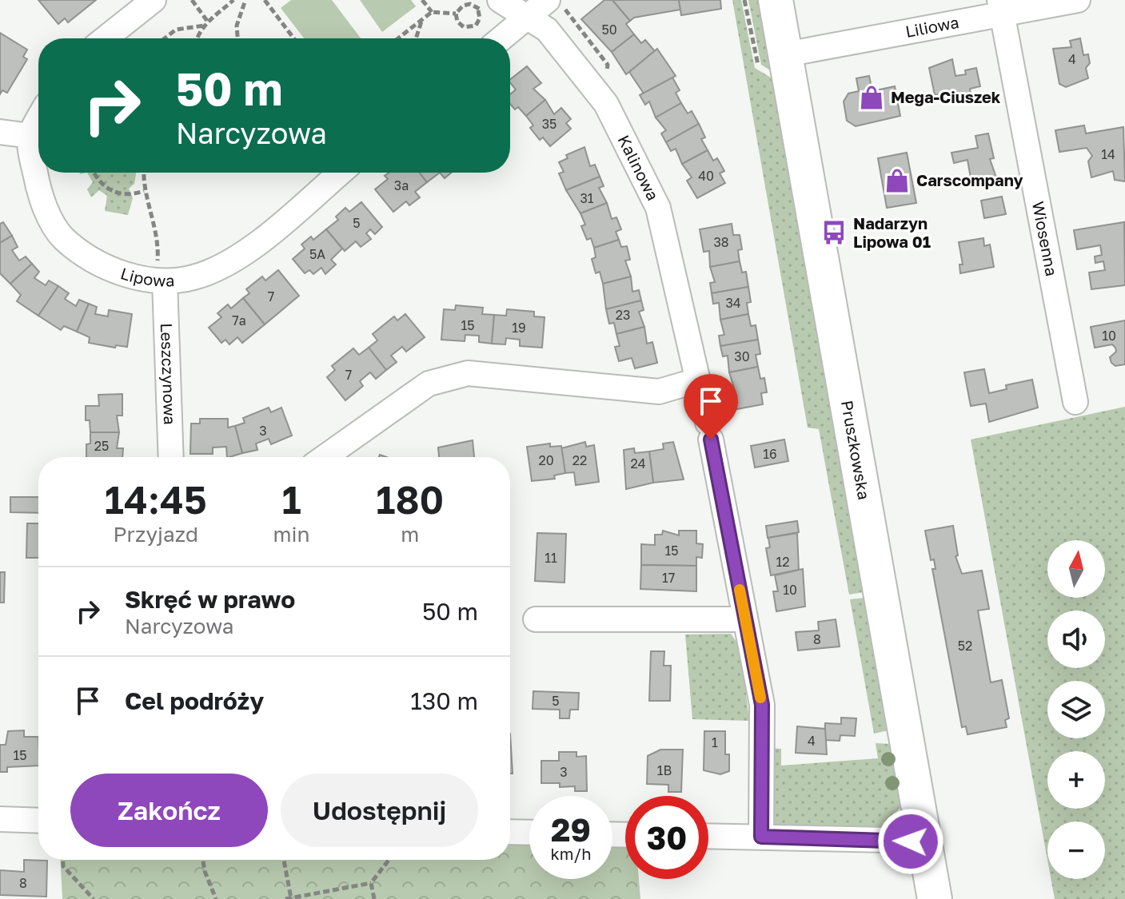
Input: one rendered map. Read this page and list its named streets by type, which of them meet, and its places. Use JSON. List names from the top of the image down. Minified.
{"streets":{"street":["Liliowa","Kalinowa","Wiosenna","Lipowa","Leszczynowa","Pruszkowska"]},"crossings":[["Liliowa","Wiosenna"],["Liliowa","Pruszkowska"],["Lipowa","Leszczynowa"]],"places":{"shop":["Mega-Ciuszek","Carscompany"],"bus stop":["Nadarzyn Lipowa 01"]},"house_numbers":["50","4","35","14","40","3a","31","5","38","5A","7","34","23","7a","15","19","10","30","7","3","25","16","20","22","24","15","11","12","17","10","8","52","5","4","1","15","1B","3","8"],"north":"top","page":{"turn":["50 m","Narcyzowa"],"eta":["14:45","Przyjazd","1","min","180","m"],"map_buttons":["+","−"],"list":[{"name":"Skręć w prawo","note":"Narcyzowa","value":"50 m"},{"name":"Cel podróży","value":"130 m"}],"buttons":["Zakończ","Udostępnij"],"speed":"29 km/h","limit":"30"}}
